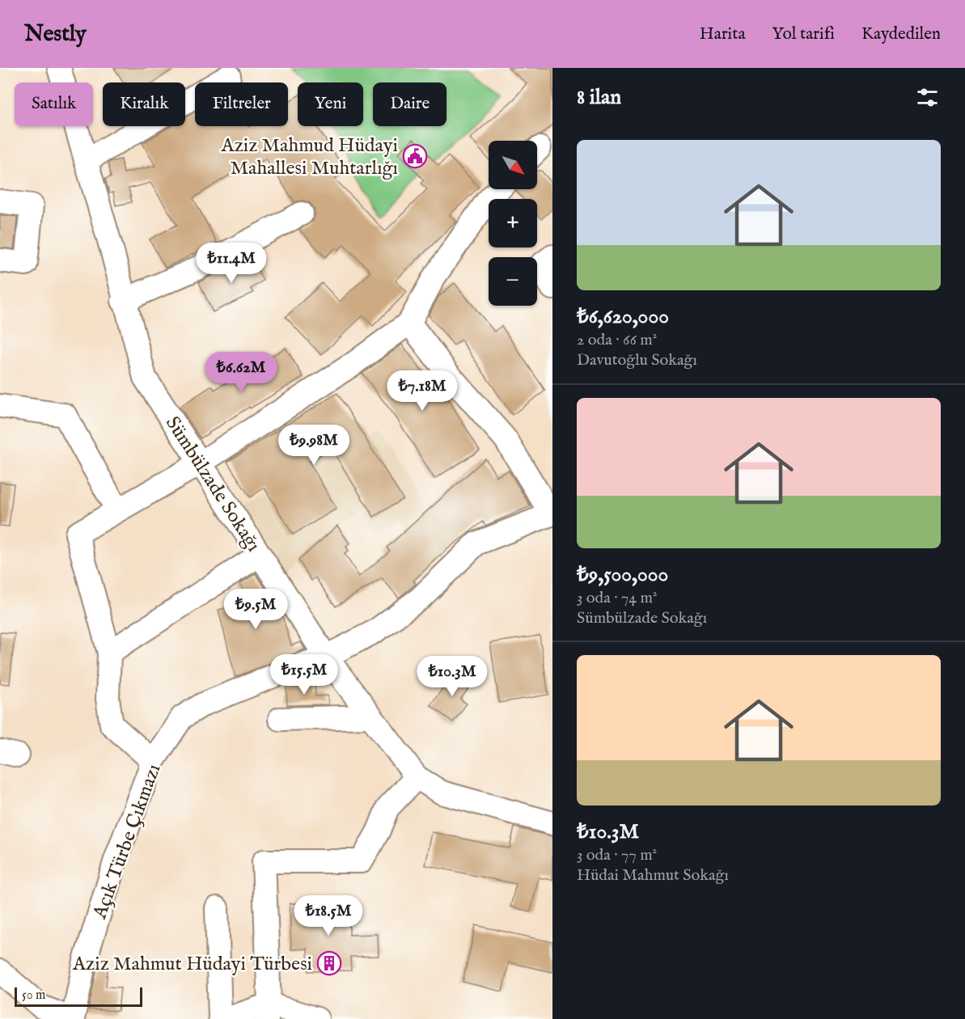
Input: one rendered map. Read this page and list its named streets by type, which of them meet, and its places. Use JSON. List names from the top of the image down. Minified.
{"streets":{"street":["Sümbülzade Sokağı","Açık Türbe Çıkmazı"]},"crossings":[["Sümbülzade Sokağı","Açık Türbe Çıkmazı"]],"places":{"public building":["Aziz Mahmud Hüdayi Mahallesi Muhtarlığı"],"building":["Aziz Mahmut Hüdayi Türbesi"]},"scale_bar":"50 m","north":"bottom right","page":{"header":"Nestly","nav":["Harita","Yol tarifi","Kaydedilen"],"heading":"8 ilan","chip":["Satılık","Kiralık","Filtreler","Yeni","Daire"],"list":[{"name":"₺6,620,000","note":"2 oda · 66 m² · Davutoğlu Sokağı"},{"name":"₺9,500,000","note":"3 oda · 74 m² · Sümbülzade Sokağı"},{"name":"₺10.3M","note":"3 oda · 77 m² · Hüdai Mahmut Sokağı"}],"map_buttons":["+","−"],"price":["₺11.4M","₺6.62M","₺7.18M","₺9.98M","₺9.5M","₺15.5M","₺10.3M","₺18.5M"],"scale":"50 m"}}
